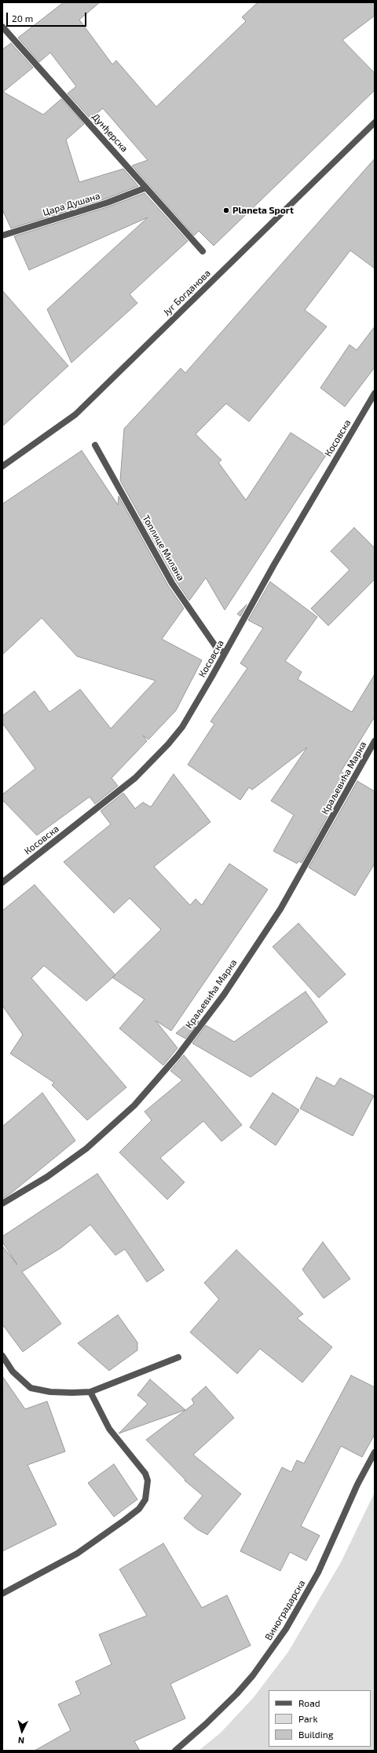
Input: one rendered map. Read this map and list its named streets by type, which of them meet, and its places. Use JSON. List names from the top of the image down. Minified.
{"streets":{"street":["Дунђерска","Цара Душана","Југ Богданова","Косовска","Топлице Милана","Краљевића Марка","Виноградарска"]},"crossings":[["Дунђерска","Цара Душана"],["Косовска","Топлице Милана"]],"places":["Planeta Sport"],"legend":["Road","Park","Building"],"scale_bar":"20 m","north":"bottom"}
